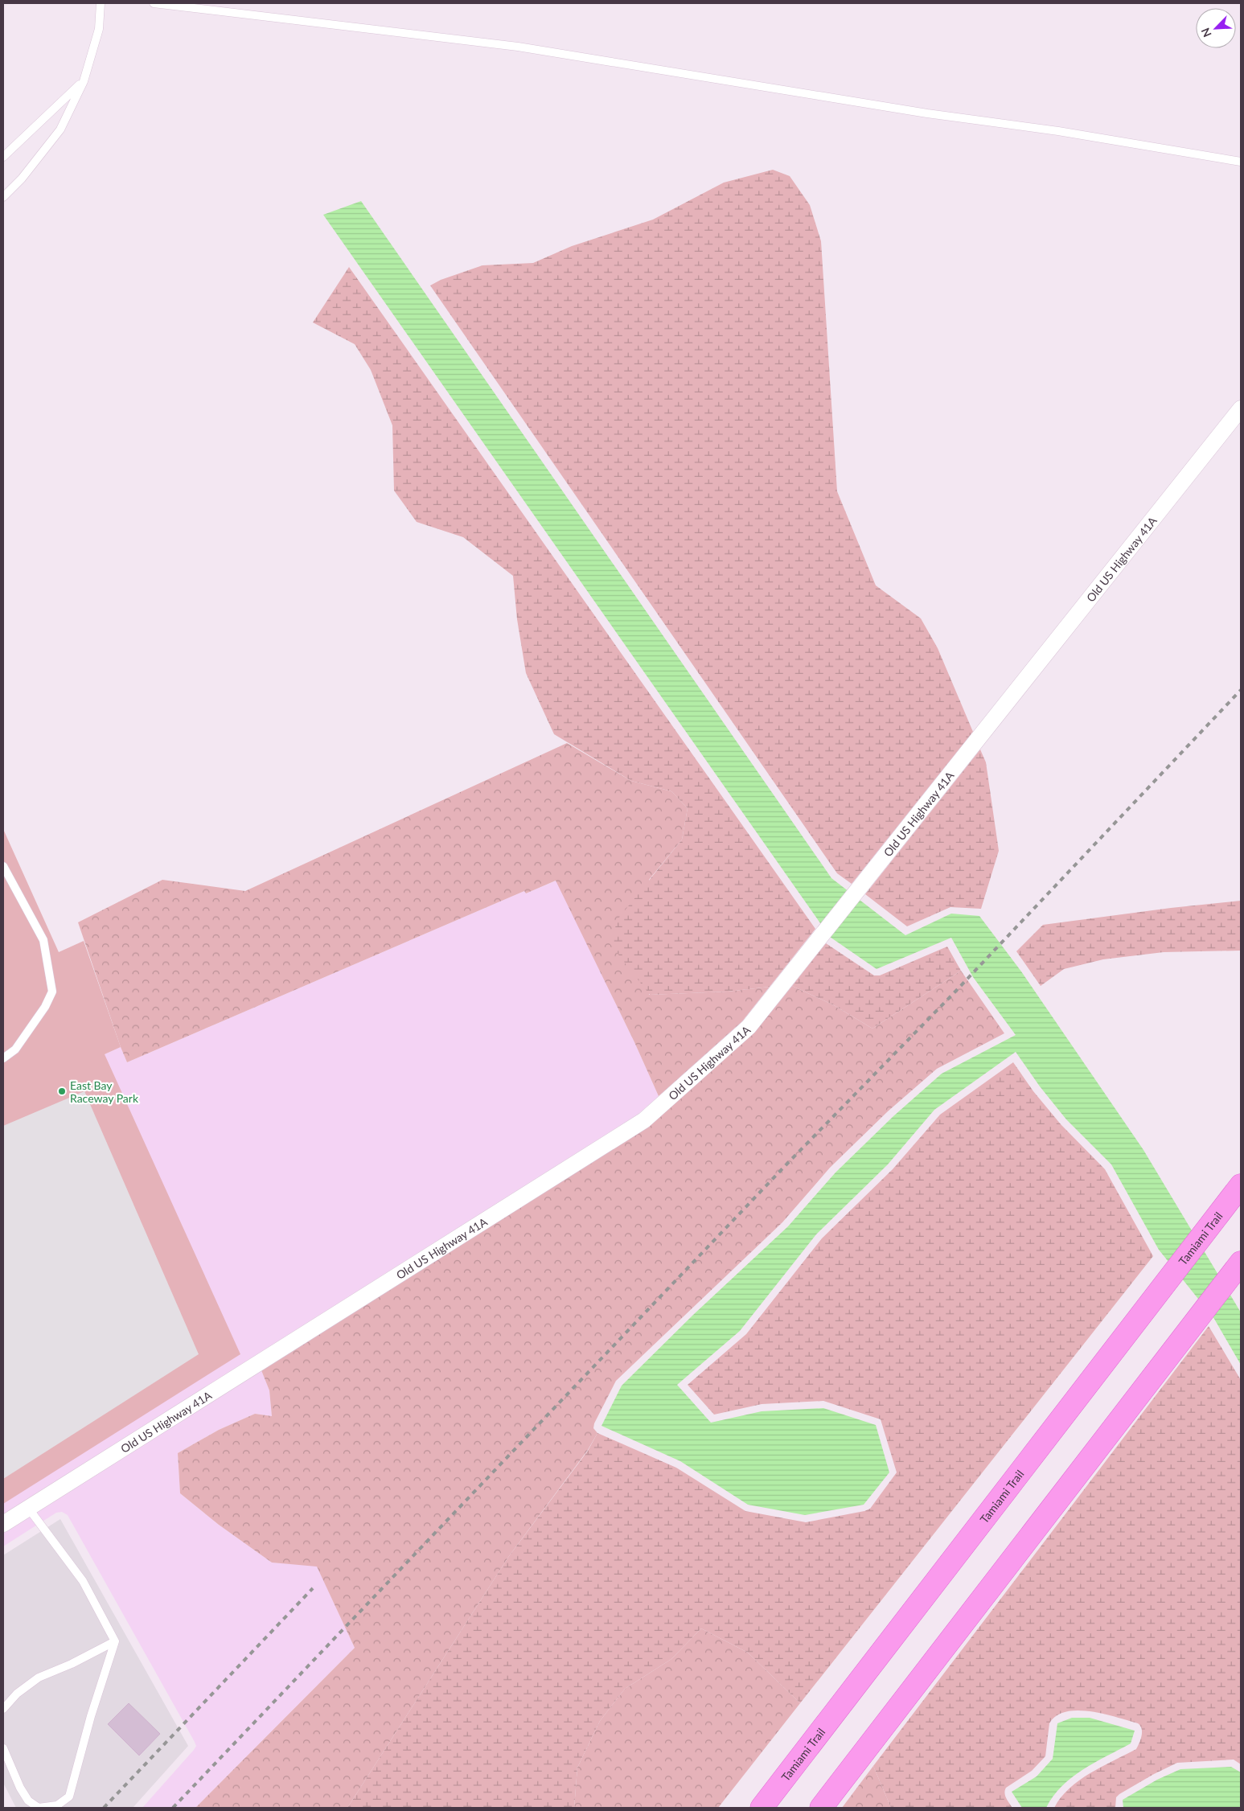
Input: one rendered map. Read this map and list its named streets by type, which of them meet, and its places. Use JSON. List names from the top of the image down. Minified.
{"streets":{"main road":["Tamiami Trail"],"street":["Old US Highway 41A"]},"places":["East Bay Raceway Park"],"north":"bottom left"}
